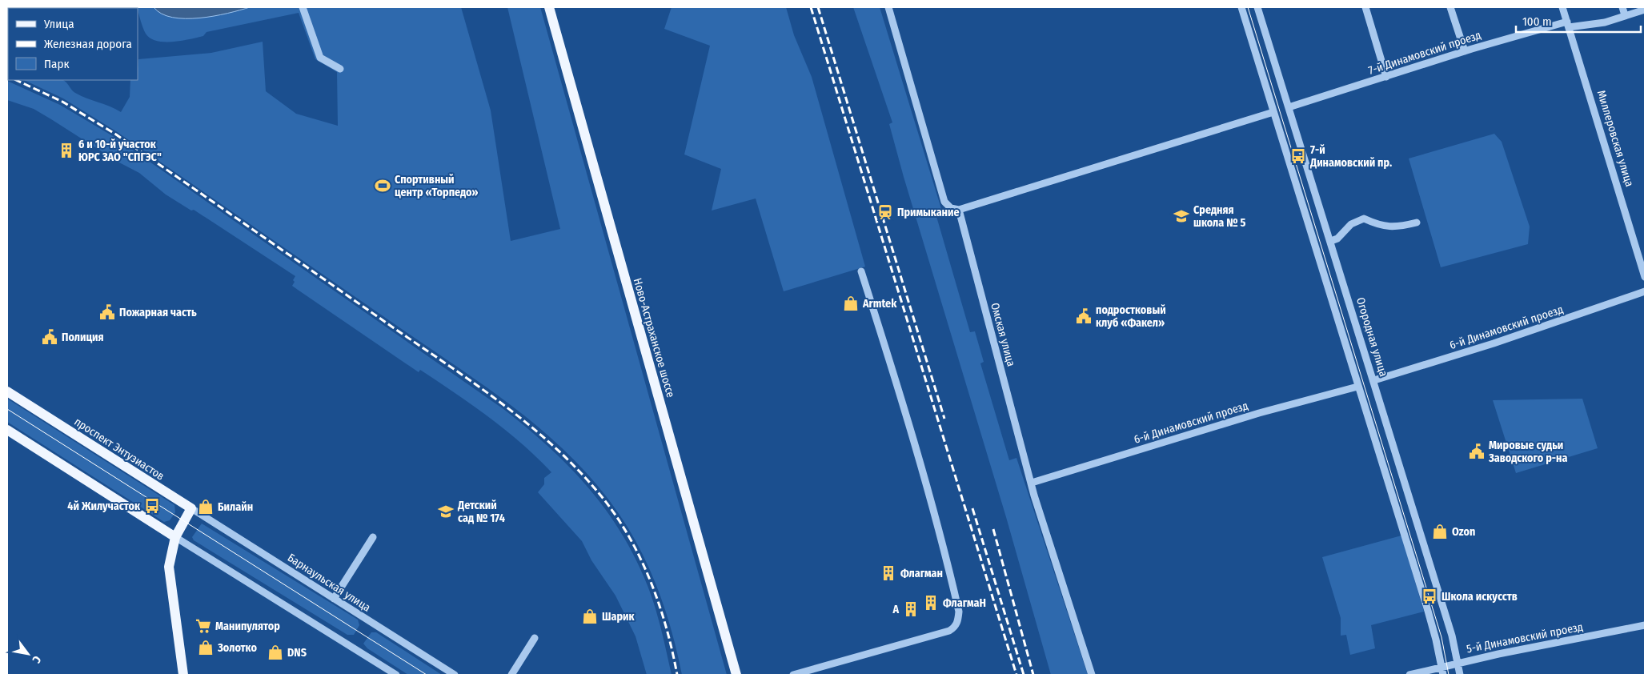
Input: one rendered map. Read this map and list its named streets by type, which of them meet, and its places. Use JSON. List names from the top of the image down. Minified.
{"streets":{"main road":["Ново-Астраханское шоссе","проспект Энтузиастов"],"street":["7-й Динамовский проезд","Миллеровская улица","6-й Динамовский проезд","Омская улица","Огородная улица","Барнаульская улица","5-й Динамовский проезд"]},"crossings":[["7-й Динамовский проезд","Миллеровская улица"],["7-й Динамовский проезд","Огородная улица"],["6-й Динамовский проезд","Омская улица"],["6-й Динамовский проезд","Огородная улица"],["Огородная улица","5-й Динамовский проезд"],["проспект Энтузиастов","Барнаульская улица"]],"places":{"building":["6 и 10-й участок ЮРС ЗАО \"СПГЭС\"","Флагман","ФлагмаН","A"],"bus stop":["7-й Динамовский пр.","4й Жилучасток","Школа искусств"],"sports":["Спортивный центр «Торпедо»"],"station":["Примыкание"],"school or university":["Средняя школа № 5","Детский сад № 174"],"shop":["Armtek","Билайн","Ozon","Шарик","Золотко","DNS"],"public building":["Пожарная часть","подростковый клуб «Факел»","Полиция","Мировые судьи Заводского р-на"],"supermarket":["Манипулятор"]},"legend":["Улица","Железная дорога","Парк"],"scale_bar":"100 m","north":"bottom right"}
